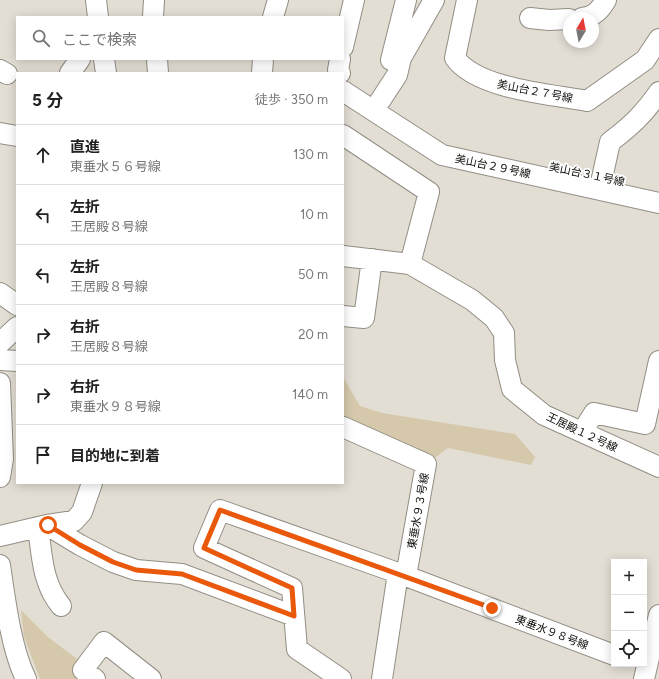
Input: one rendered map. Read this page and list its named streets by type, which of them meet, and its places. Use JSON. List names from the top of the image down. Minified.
{"streets":{"street":["美山台２７号線","美山台２９号線","美山台３１号線","王居殿１２号線","東垂水９３号線","東垂水９８号線"]},"crossings":[["東垂水９３号線","東垂水９８号線"]],"north":"top","page":{"search":"ここで検索","heading":["5 分","徒歩 · 350 m"],"list":[["直進","東垂水５６号線","130 m"],["左折","王居殿８号線","10 m"],["左折","王居殿８号線","50 m"],["右折","王居殿８号線","20 m"],["右折","東垂水９８号線","140 m"],"目的地に到着"],"map_buttons":["+","−"]}}
